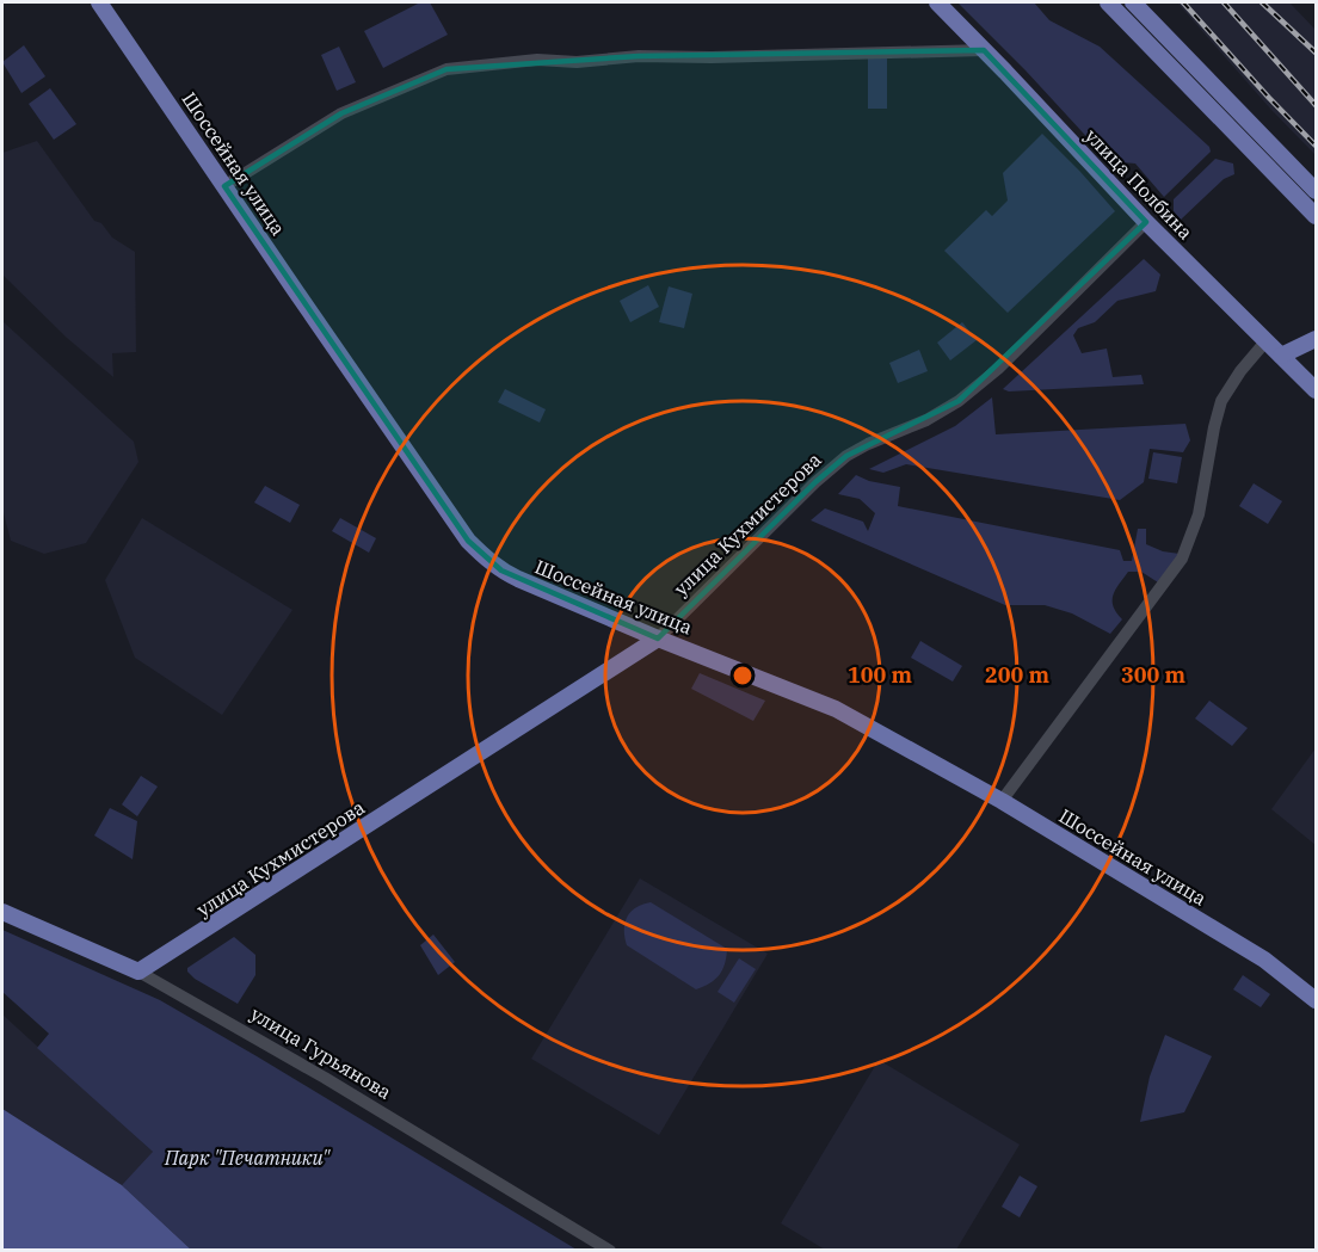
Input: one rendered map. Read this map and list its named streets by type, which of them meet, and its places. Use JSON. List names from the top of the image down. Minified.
{"streets":{"main road":["Шоссейная улица","улица Полбина","улица Кухмистерова","улица Гурьянова"]},"crossings":[["Шоссейная улица","улица Кухмистерова"],["улица Полбина","улица Кухмистерова"],["улица Кухмистерова","улица Гурьянова"]],"parks":["Парк \"Печатники\""],"rings":["100 m","200 m","300 m"]}
